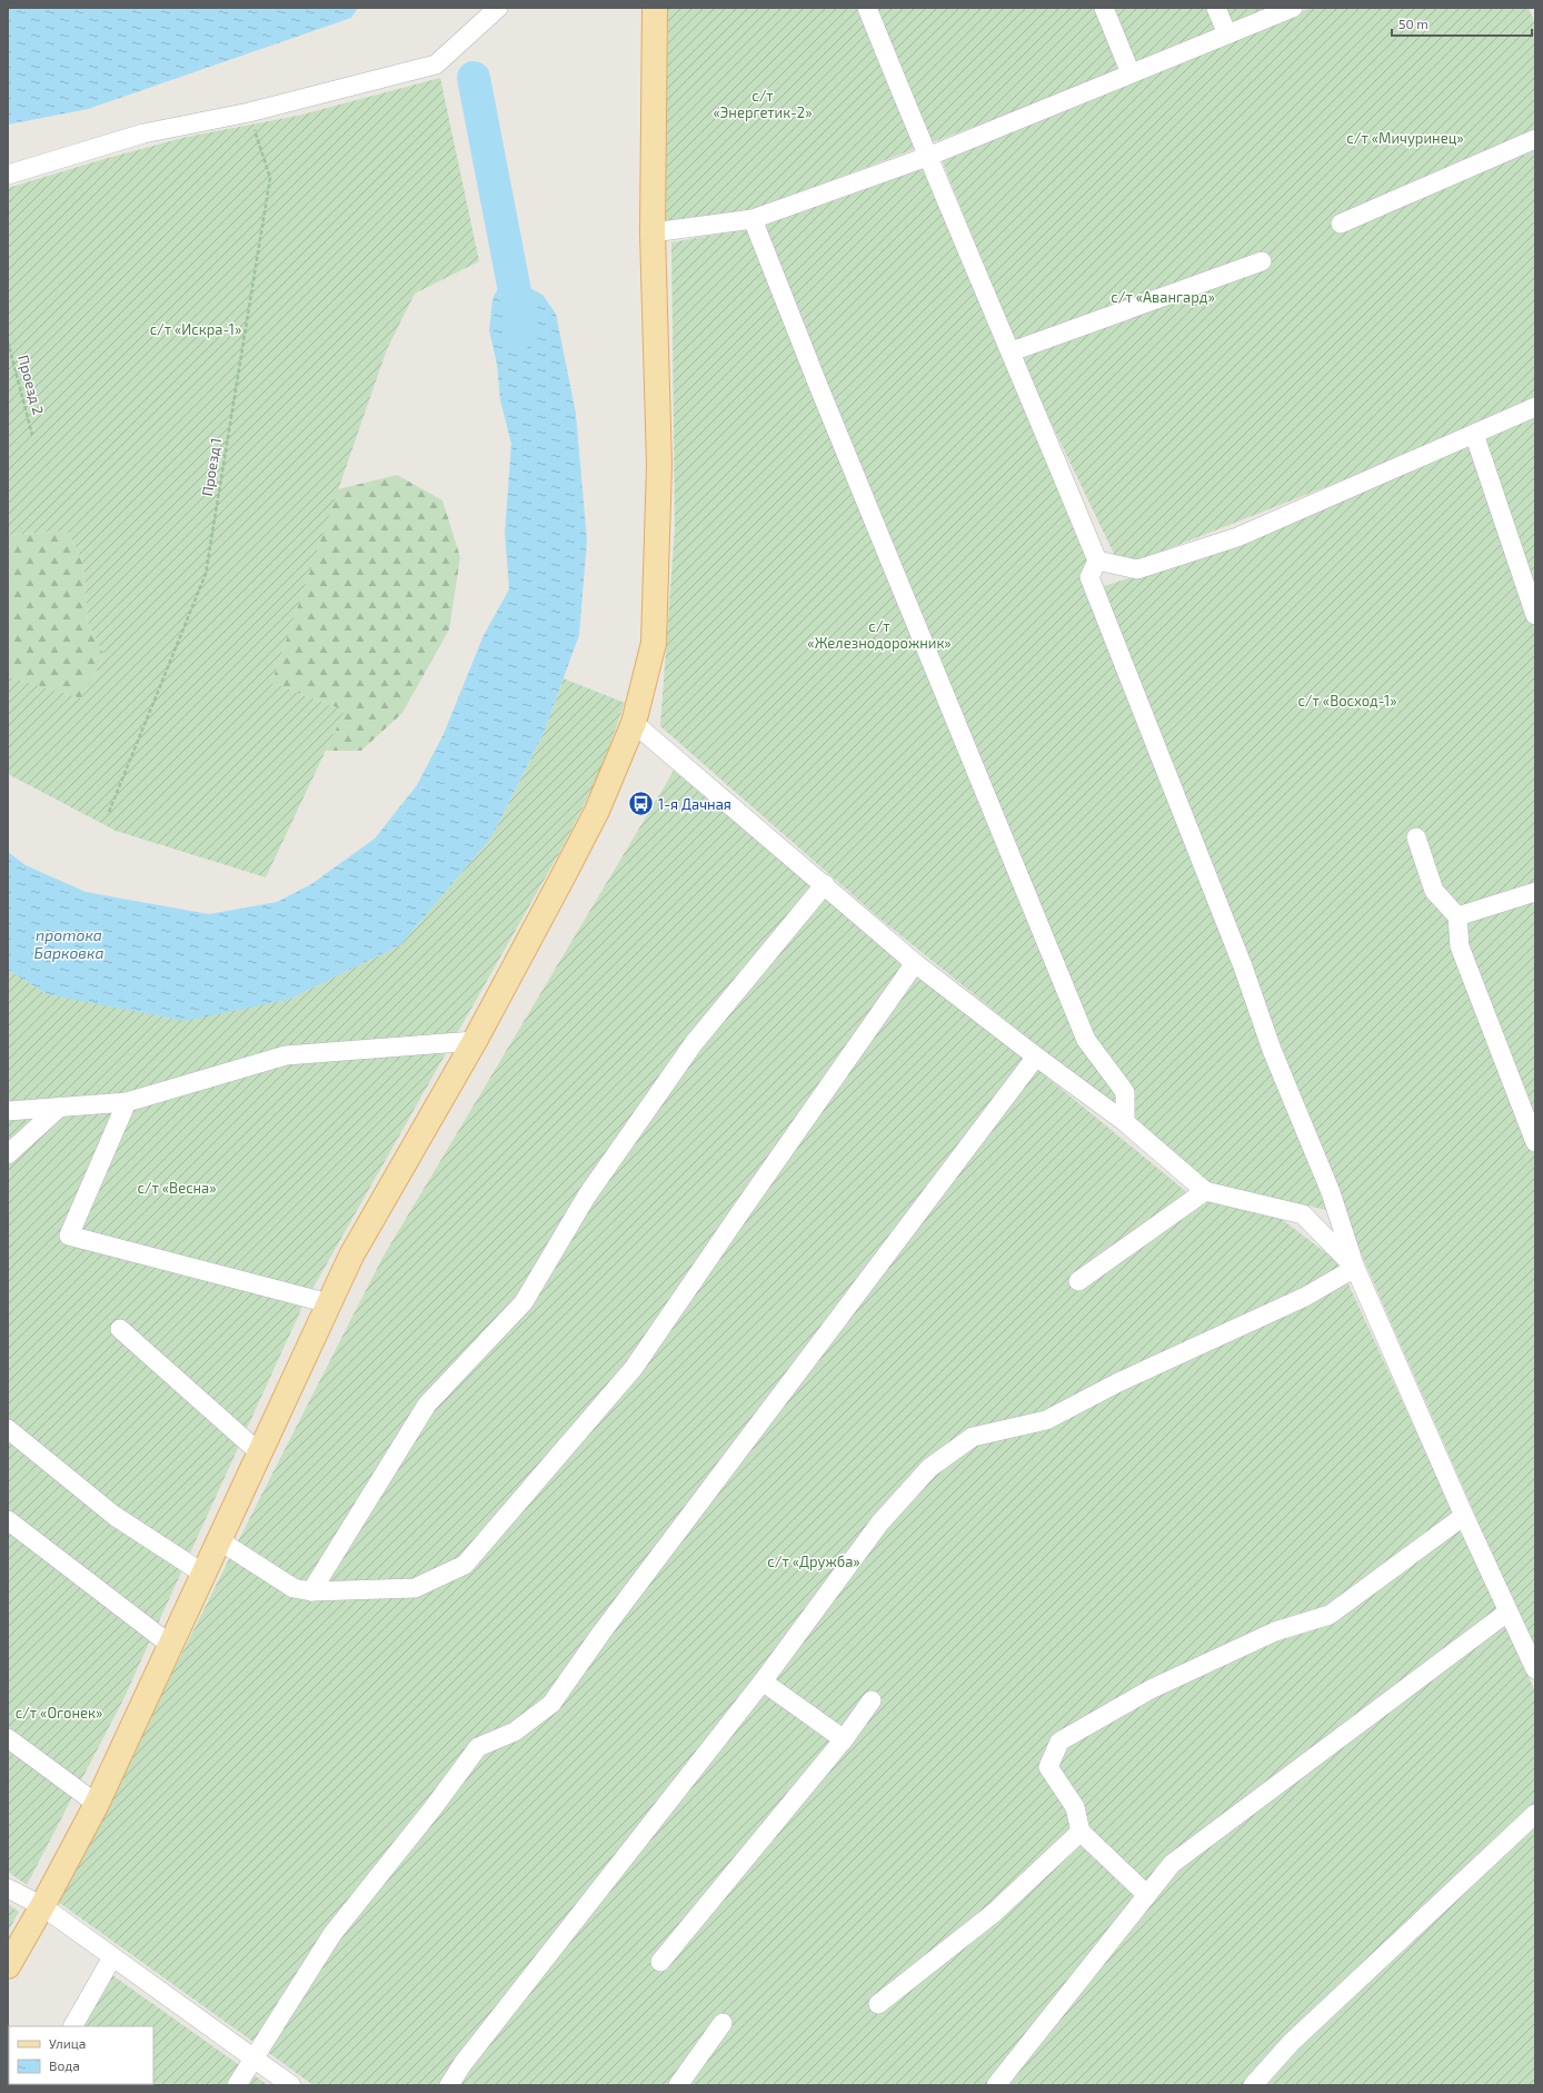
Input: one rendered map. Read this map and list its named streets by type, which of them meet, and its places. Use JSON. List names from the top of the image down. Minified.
{"streets":{"path":["Проезд 2","Проезд 1"]},"water":["протока Барковка"],"parks":["с/т «Энергетик-2»","с/т «Мичуринец»","с/т «Авангард»","с/т «Искра-1»","с/т «Железнодорожник»","с/т «Восход-1»","с/т «Весна»","с/т «Дружба»","с/т «Огонек»"],"places":{"bus stop":["1-я Дачная"]},"legend":["Улица","Вода"],"scale_bar":"50 m"}
